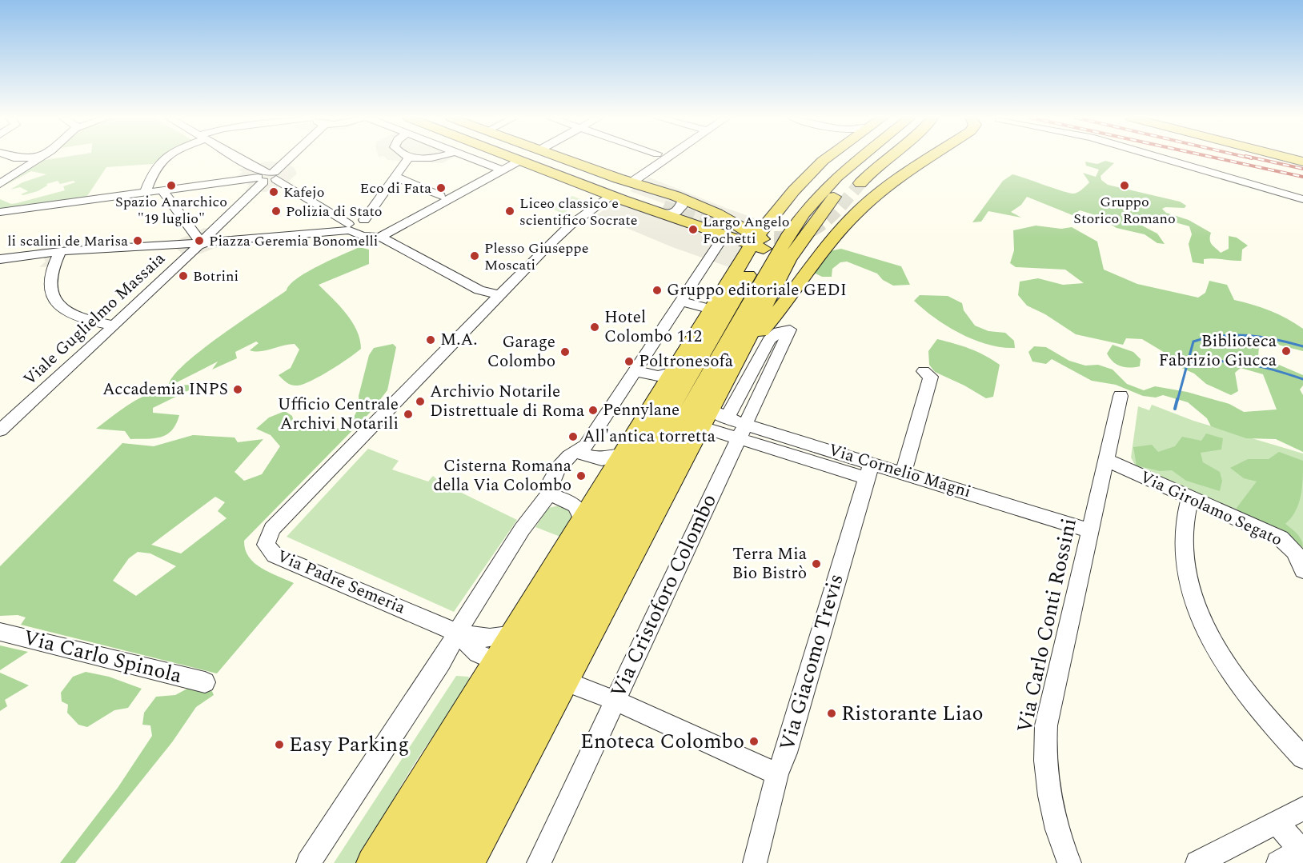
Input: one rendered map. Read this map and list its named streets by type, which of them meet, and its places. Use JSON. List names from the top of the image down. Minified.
{"streets":{"street":["Viale Guglielmo Massaia","Via Cornelio Magni","Via Girolamo Segato","Via Padre Semeria","Via Cristoforo Colombo","Via Carlo Conti Rossini","Via Carlo Spinola","Via Giacomo Trevis"]},"crossings":[["Via Cornelio Magni","Via Cristoforo Colombo"],["Via Cornelio Magni","Via Carlo Conti Rossini"],["Via Cornelio Magni","Via Giacomo Trevis"],["Via Girolamo Segato","Via Carlo Conti Rossini"],["Via Padre Semeria","Via Cristoforo Colombo"],["Via Padre Semeria","Via Giacomo Trevis"]],"places":["Spazio Anarchico \"19 luglio\"","Gruppo Storico Romano","Eco di Fata","Kafejo","Polizia di Stato","Liceo classico e scientifico Socrate","Largo Angelo Fochetti","li scalini de Marisa","Piazza Geremia Bonomelli","Plesso Giuseppe Moscati","Botrini","Gruppo editoriale GEDI","Hotel Colombo 112","M.A.","Biblioteca Fabrizio Giucca","Garage Colombo","Poltronesofà","Accademia INPS","Archivio Notarile Distrettuale di Roma","Pennylane","Ufficio Centrale Archivi Notarili","All'antica torretta","Cisterna Romana della Via Colombo","Terra Mia Bio Bistrò","Ristorante Liao","Enoteca Colombo","Easy Parking"]}
